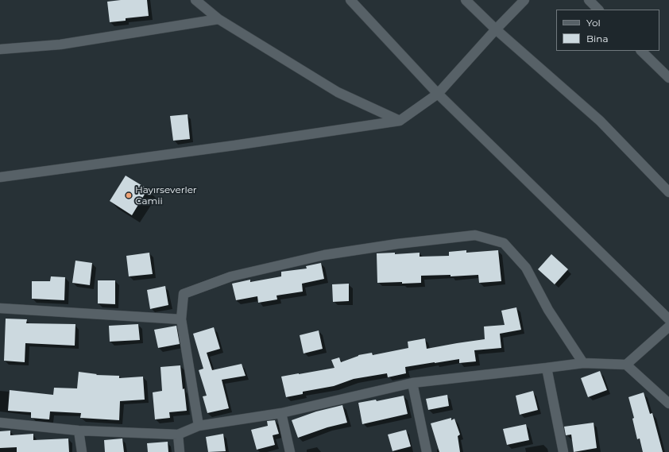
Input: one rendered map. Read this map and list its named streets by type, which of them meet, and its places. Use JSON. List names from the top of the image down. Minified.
{"places":["Hayırseverler Camii"],"legend":["Yol","Bina"]}
